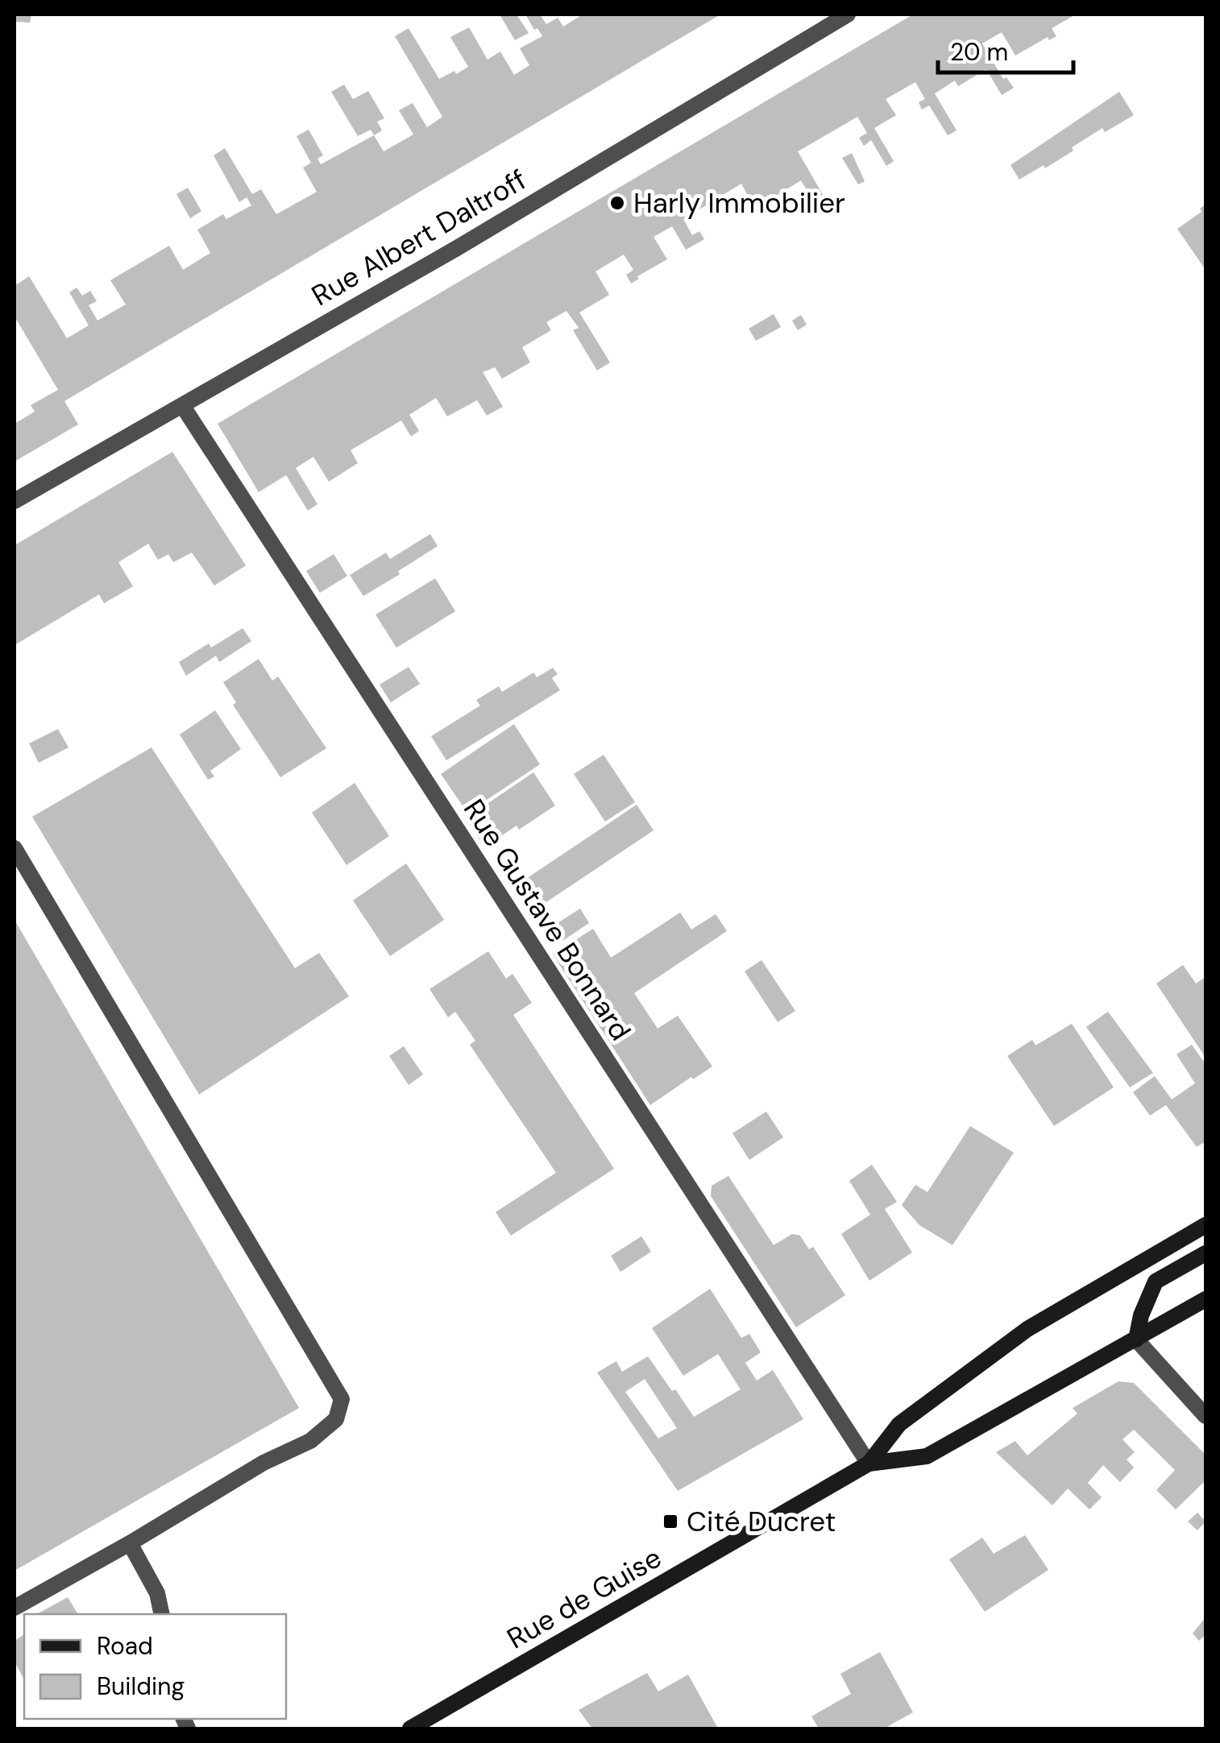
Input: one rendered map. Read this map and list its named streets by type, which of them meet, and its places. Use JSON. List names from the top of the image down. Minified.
{"streets":{"main road":["Rue de Guise"],"street":["Rue Albert Daltroff","Rue Gustave Bonnard"]},"crossings":[["Rue Albert Daltroff","Rue Gustave Bonnard"],["Rue Gustave Bonnard","Rue de Guise"]],"places":{"other":["Harly Immobilier"],"transit":["Cité Ducret"]},"legend":["Road","Building"],"scale_bar":"20 m"}
